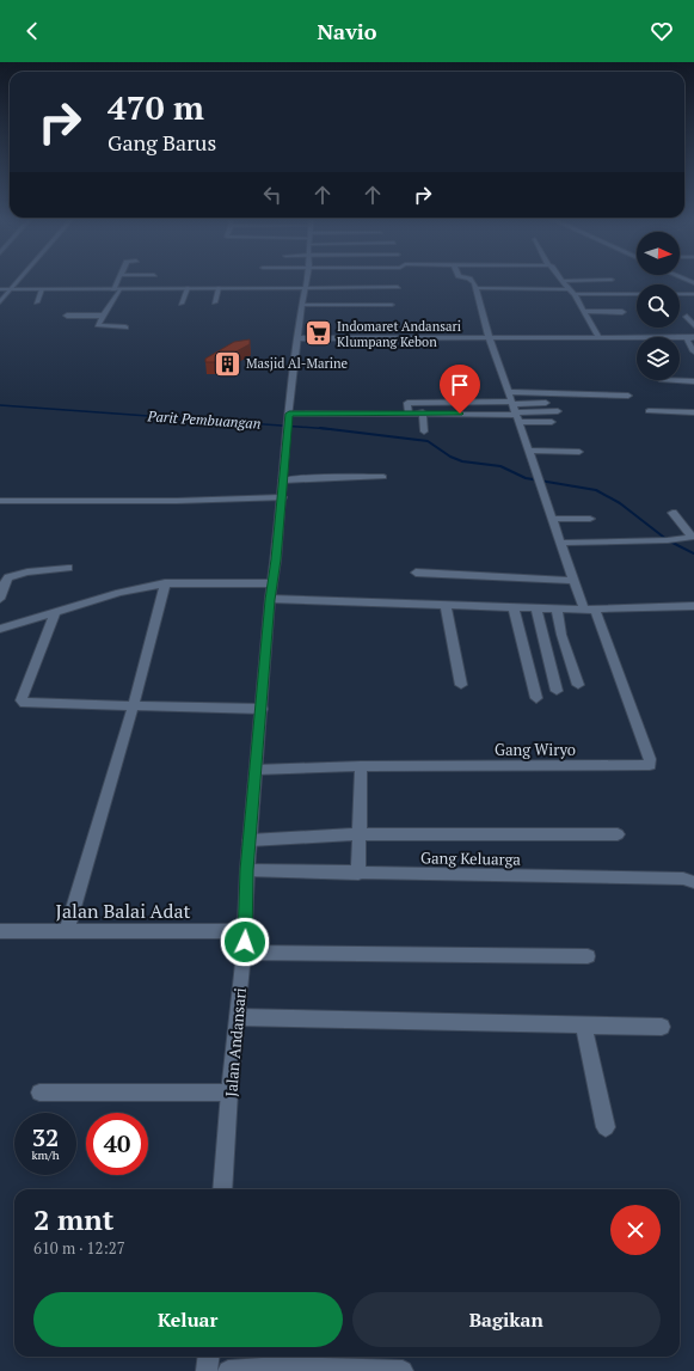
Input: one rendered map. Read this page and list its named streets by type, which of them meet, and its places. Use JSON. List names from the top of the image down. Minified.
{"streets":{"street":["Gang Wiryo","Gang Keluarga","Jalan Balai Adat","Jalan Andansari"]},"crossings":[["Gang Wiryo","Jalan Andansari"],["Gang Keluarga","Jalan Andansari"],["Jalan Balai Adat","Jalan Andansari"]],"water":["Parit Pembuangan"],"places":{"supermarket":["Indomaret Andansari Klumpang Kebon"],"building":["Masjid Al-Marine"]},"north":"right","page":{"header":"Navio","turn":["470 m","Gang Barus"],"speed":"32 km/h","limit":"40","heading":["2 mnt","610 m · 12:27"],"buttons":["Keluar","Bagikan"]}}
